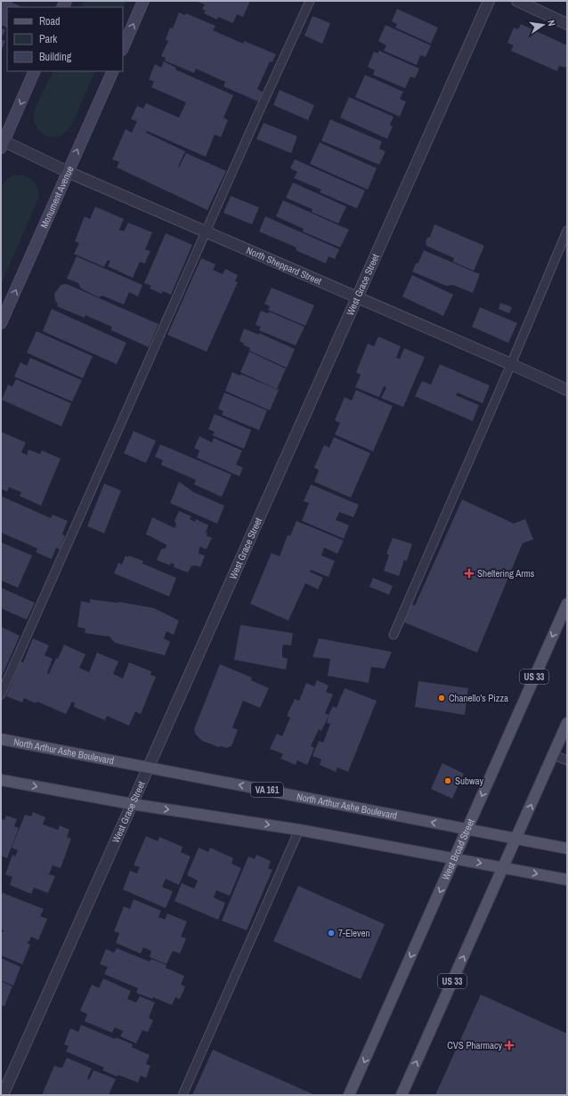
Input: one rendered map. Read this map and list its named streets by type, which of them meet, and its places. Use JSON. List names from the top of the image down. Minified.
{"streets":{"main road":["US 33","North Arthur Ashe Boulevard","VA 161","West Broad Street"],"street":["Monument Avenue","North Sheppard Street","West Grace Street"]},"crossings":[["Monument Avenue","North Sheppard Street"],["North Sheppard Street","West Grace Street"],["West Grace Street","North Arthur Ashe Boulevard"],["US 33","North Arthur Ashe Boulevard"],["North Arthur Ashe Boulevard","West Broad Street"]],"one_way":["Monument Avenue"],"places":{"health":["Sheltering Arms","CVS Pharmacy"],"other":["Chanello's Pizza","Subway","7-Eleven"]},"legend":["Road","Park","Building"],"north":"right"}
